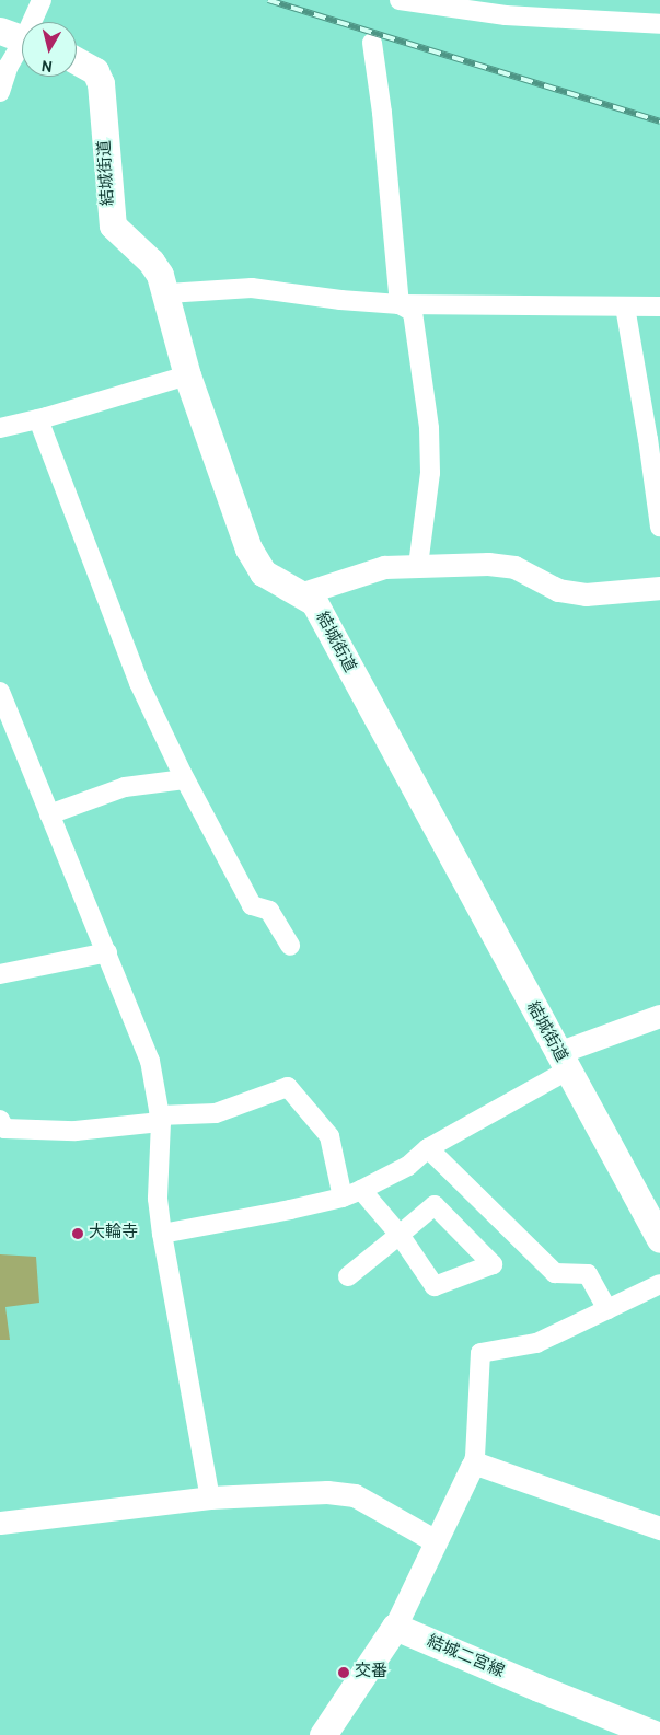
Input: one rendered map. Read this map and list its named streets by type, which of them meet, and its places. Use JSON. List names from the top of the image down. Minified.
{"streets":{"main road":["結城街道","結城二宮線"]},"places":["大輪寺","交番"],"north":"bottom"}
